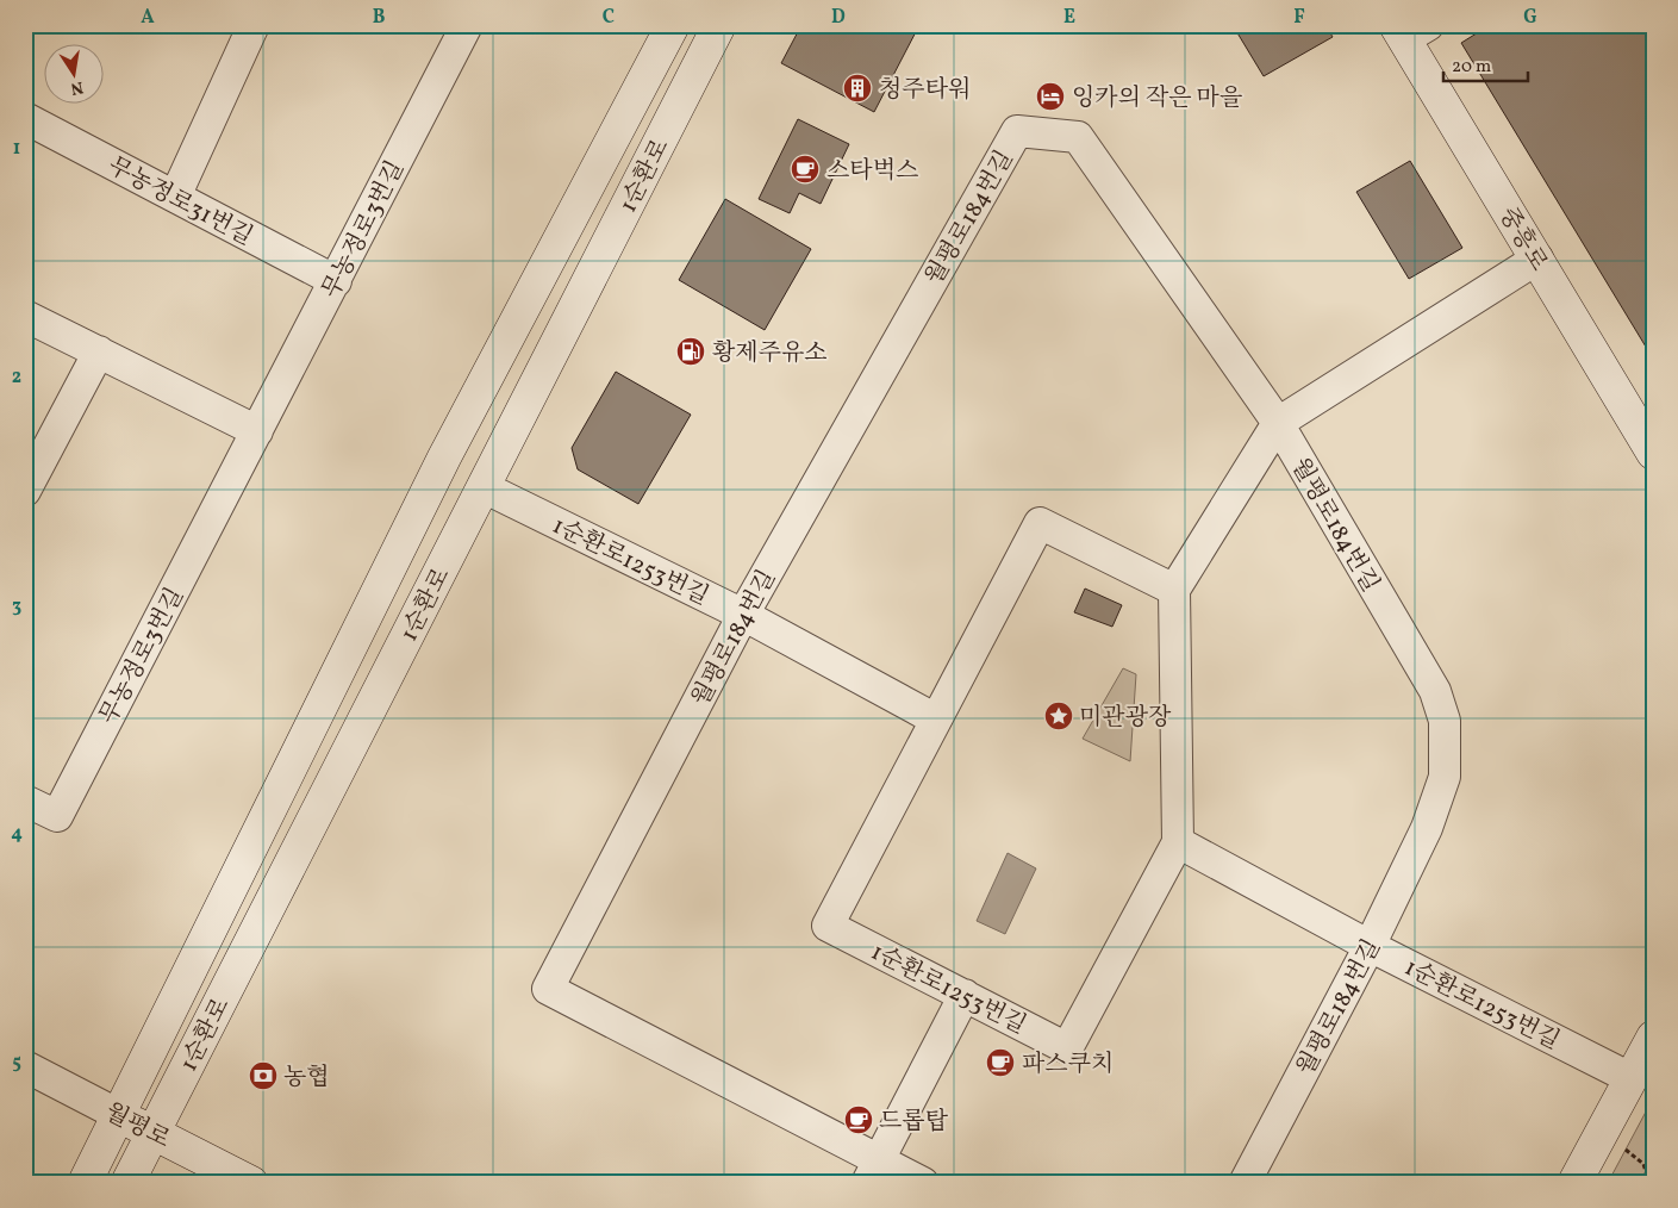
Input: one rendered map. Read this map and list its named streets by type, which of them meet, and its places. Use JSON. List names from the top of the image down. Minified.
{"streets":{"street":["1순환로","무농정로31번길","월평로184번길","무농정로3번길","중흥로","1순환로1253번길","월평로"]},"crossings":[["1순환로","1순환로1253번길"],["1순환로","월평로"],["무농정로31번길","무농정로3번길"],["월평로184번길","1순환로1253번길"]],"places":{"building":["청주타워"],"hotel":["잉카의 작은 마을"],"cafe":["스타벅스","파스쿠치","드롭탑"],"fuel station":["황제주유소"],"place":["미관광장"],"bank":["농협"]},"scale_bar":"20 m","north":"bottom","grid":{"columns":["A","B","C","D","E","F","G"],"rows":["1","2","3","4","5"]}}
